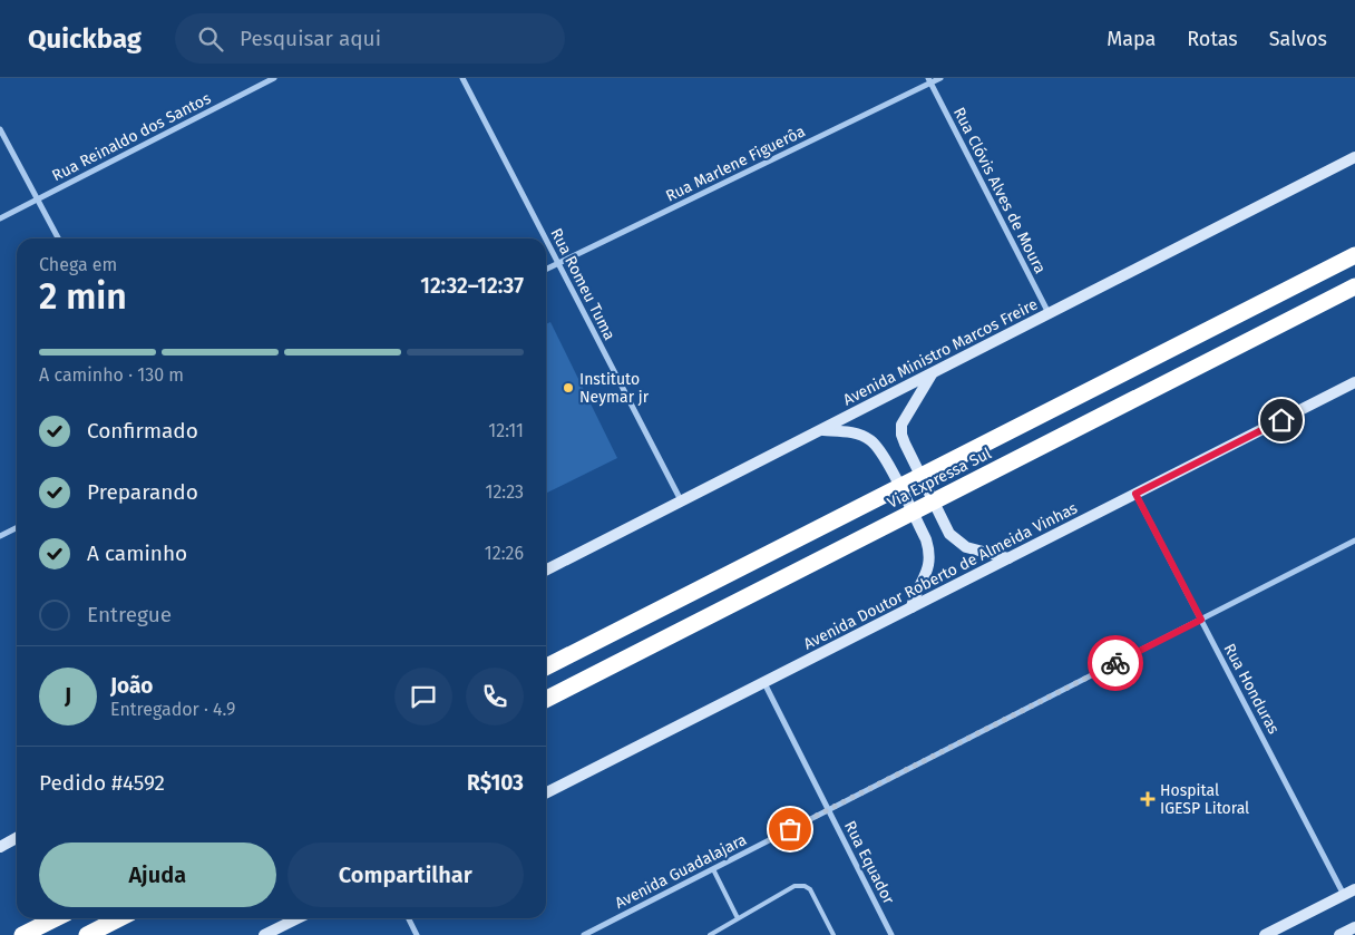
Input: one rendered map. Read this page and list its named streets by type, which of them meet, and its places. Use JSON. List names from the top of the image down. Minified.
{"streets":{"highway":["Via Expressa Sul"],"main road":["Avenida Ministro Marcos Freire","Avenida Doutor Roberto de Almeida Vinhas"],"street":["Rua Reinaldo dos Santos","Rua Marlene Figuerôa","Rua Clóvis Alves de Moura","Rua Romeu Tuma","Rua Honduras","Rua Equador","Avenida Guadalajara"]},"crossings":[["Rua Marlene Figuerôa","Rua Clóvis Alves de Moura"],["Rua Marlene Figuerôa","Rua Romeu Tuma"],["Rua Clóvis Alves de Moura","Avenida Ministro Marcos Freire"],["Rua Romeu Tuma","Avenida Ministro Marcos Freire"],["Avenida Doutor Roberto de Almeida Vinhas","Rua Honduras"],["Avenida Doutor Roberto de Almeida Vinhas","Rua Equador"],["Rua Honduras","Avenida Guadalajara"],["Rua Equador","Avenida Guadalajara"]],"places":{"other":["Instituto Neymar jr"],"health":["Hospital IGESP Litoral"]},"page":{"header":"Quickbag","search":"Pesquisar aqui","nav":["Mapa","Rotas","Salvos"],"heading":["2 min","Chega em","12:32–12:37"],"panel":["João","Entregador · 4.9","Pedido #4592","R$103"],"bar":"A caminho · 130 m","list":[["Confirmado","12:11"],["Preparando","12:23"],["A caminho","12:26"],"Entregue"],"round":"J","buttons":["Ajuda","Compartilhar"]}}
